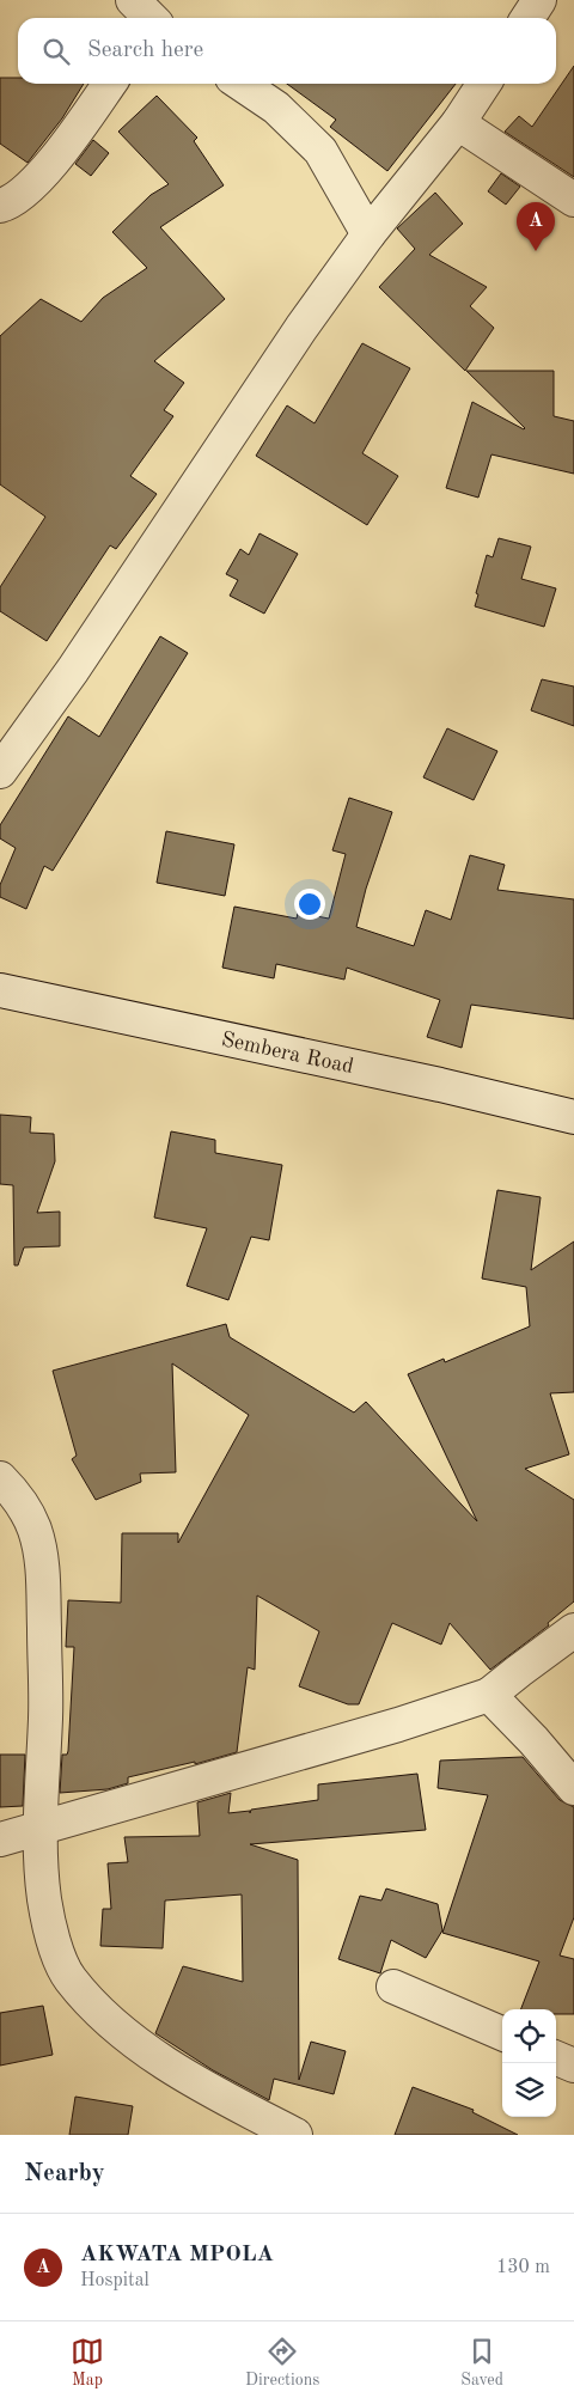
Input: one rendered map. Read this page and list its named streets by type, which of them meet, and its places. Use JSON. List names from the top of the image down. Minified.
{"streets":{"street":["Sembera Road"]},"page":{"search":"Search here","pins":"A","heading":"Nearby","list":[{"mark":"A","name":"AKWATA MPOLA","note":"Hospital","value":"130 m"}],"nav":["Map","Directions","Saved"]}}
